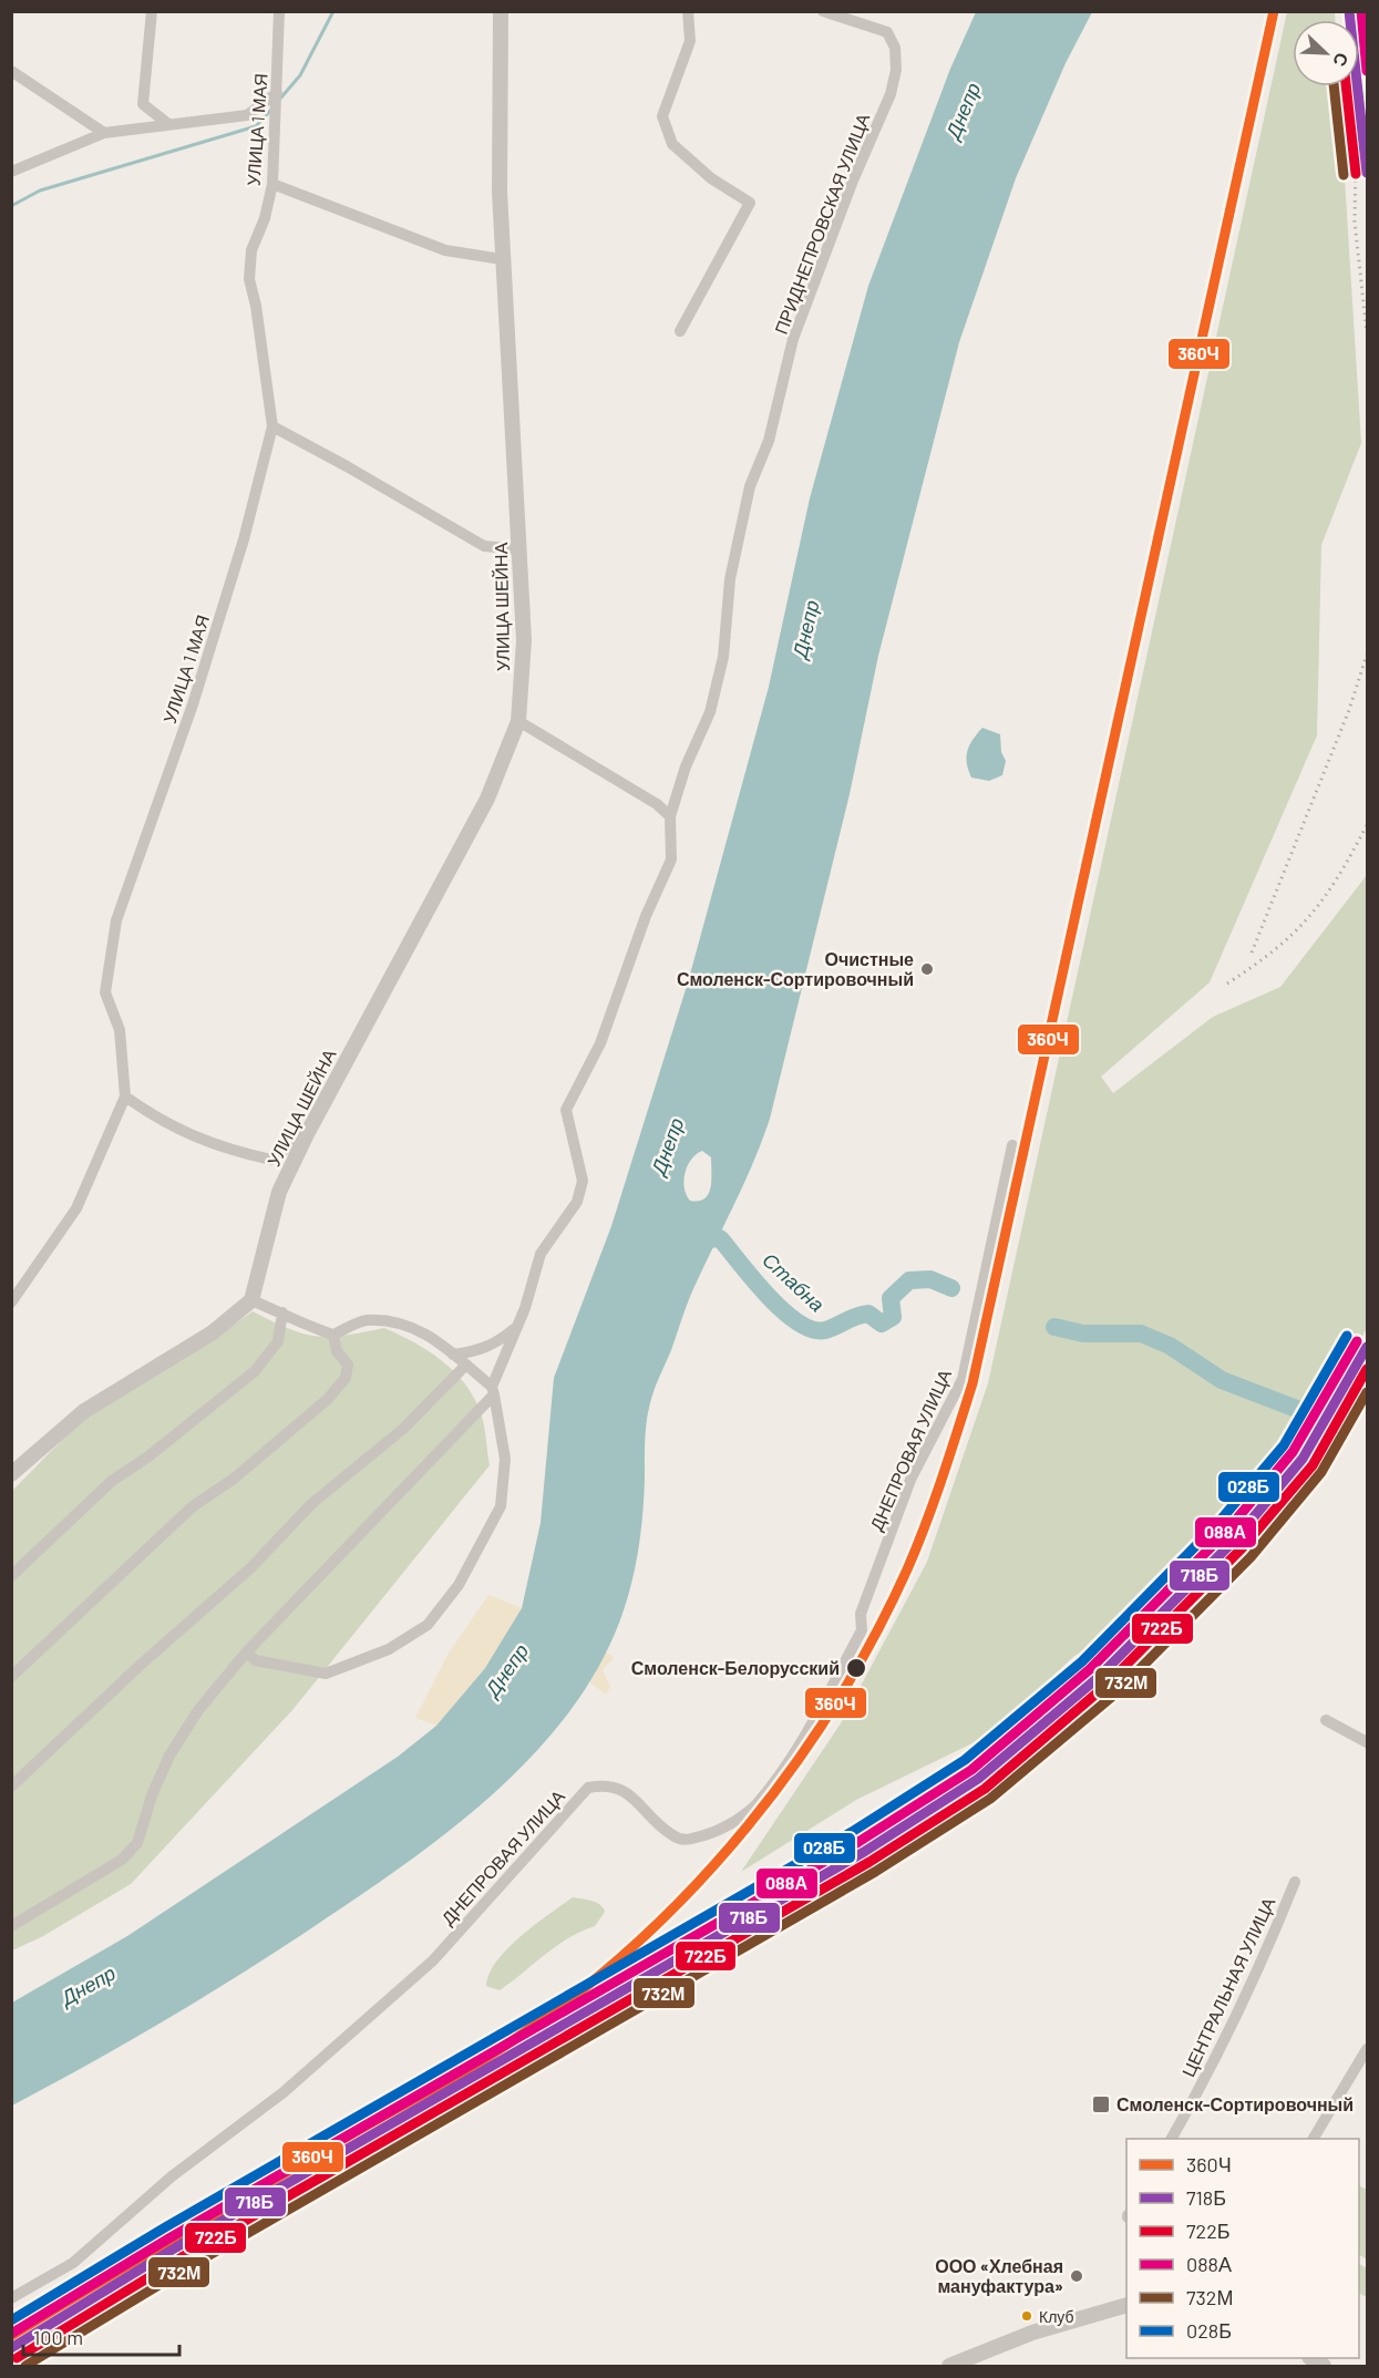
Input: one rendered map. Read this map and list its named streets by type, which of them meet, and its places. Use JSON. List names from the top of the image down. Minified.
{"streets":{"street":["УЛИЦА 1 МАЯ","ПРИДНЕПРОВСКАЯ УЛИЦА","УЛИЦА ШЕЙНА","ДНЕПРОВАЯ УЛИЦА","ЦЕНТРАЛЬНАЯ УЛИЦА"]},"water":["Днепр","Стабна"],"places":{"other":["Очистные Смоленск-Сортировочный","Смоленск-Белорусский","ООО «Хлебная мануфактура»","Клуб"],"transit":["Смоленск-Сортировочный"]},"lines":["transit line 360Ч","transit line 718Б","transit line 088А","transit line 722Б","transit line 732М","transit line 028Б"],"legend":["360Ч","718Б","722Б","088А","732М","028Б"],"scale_bar":"100 m","north":"bottom right"}
